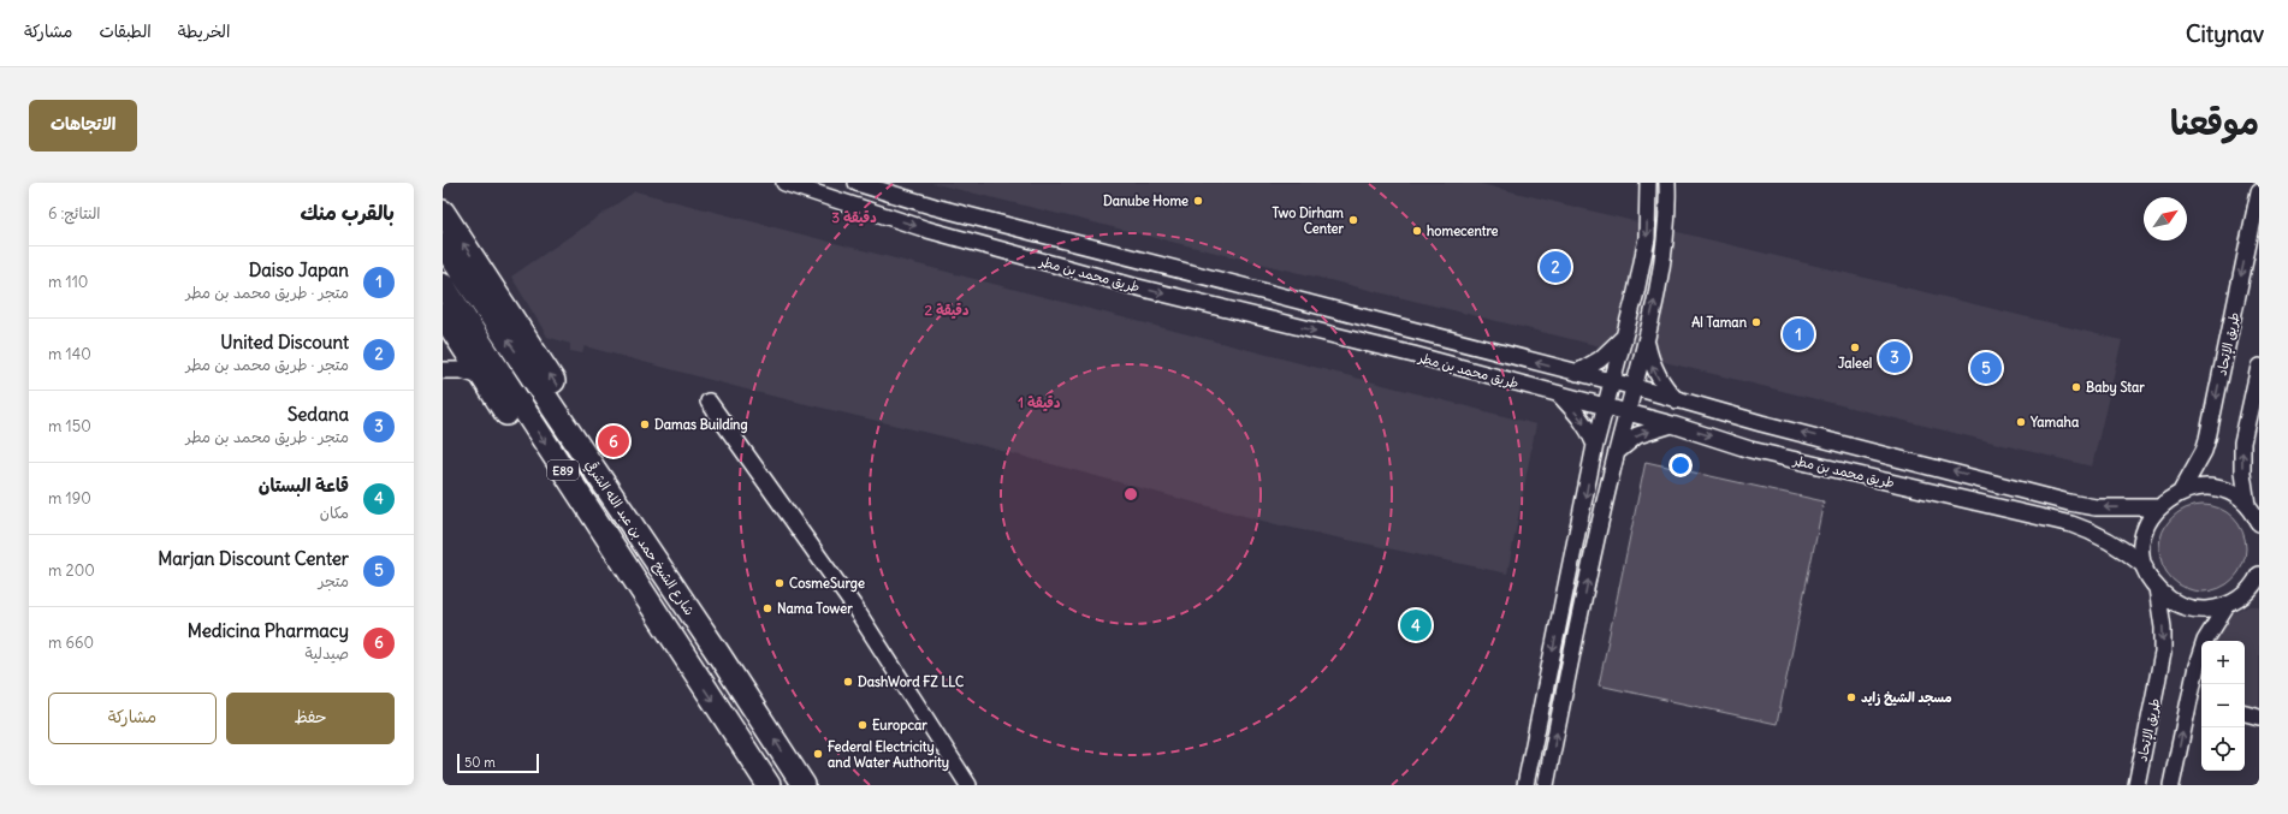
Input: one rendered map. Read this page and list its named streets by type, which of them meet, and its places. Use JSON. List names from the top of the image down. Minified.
{"streets":{"highway":["E89","شارع الشيخ حمد بن عبد الله الشرقي"],"street":["طريق محمد بن مطر","طريق اﻹتحاد"]},"places":["Danube Home","Two Dirham Center","homecentre","Al Taman","Jaleel","Baby Star","Yamaha","Damas Building","CosmeSurge","Nama Tower","DashWord FZ LLC","مسجد الشيخ زايد","Europcar","Federal Electricity and Water Authority"],"scale_bar":"50 m","north":"top right","page":{"header":"Citynav","nav":["الخريطة","الطبقات","مشاركة"],"title":"موقعنا","buttons":["الاتجاهات",["حفظ","مشاركة"]],"heading":["بالقرب منك","النتائج: 6"],"list":[{"mark":"1","name":"Daiso Japan","note":"متجر · طريق محمد بن مطر","value":"110 m"},{"mark":"2","name":"United Discount","note":"متجر · طريق محمد بن مطر","value":"140 m"},{"mark":"3","name":"Sedana","note":"متجر · طريق محمد بن مطر","value":"150 m"},{"mark":"4","name":"قاعة البستان","note":"مكان","value":"190 m"},{"mark":"5","name":"Marjan Discount Center","note":"متجر","value":"200 m"},{"mark":"6","name":"Medicina Pharmacy","note":"صيدلية","value":"660 m"}],"pins":["2","1","3","5","6","4"],"map_buttons":["+","−"],"scale":"50 m"},"rings":["3 دقيقة","2 دقيقة","1 دقيقة"]}
